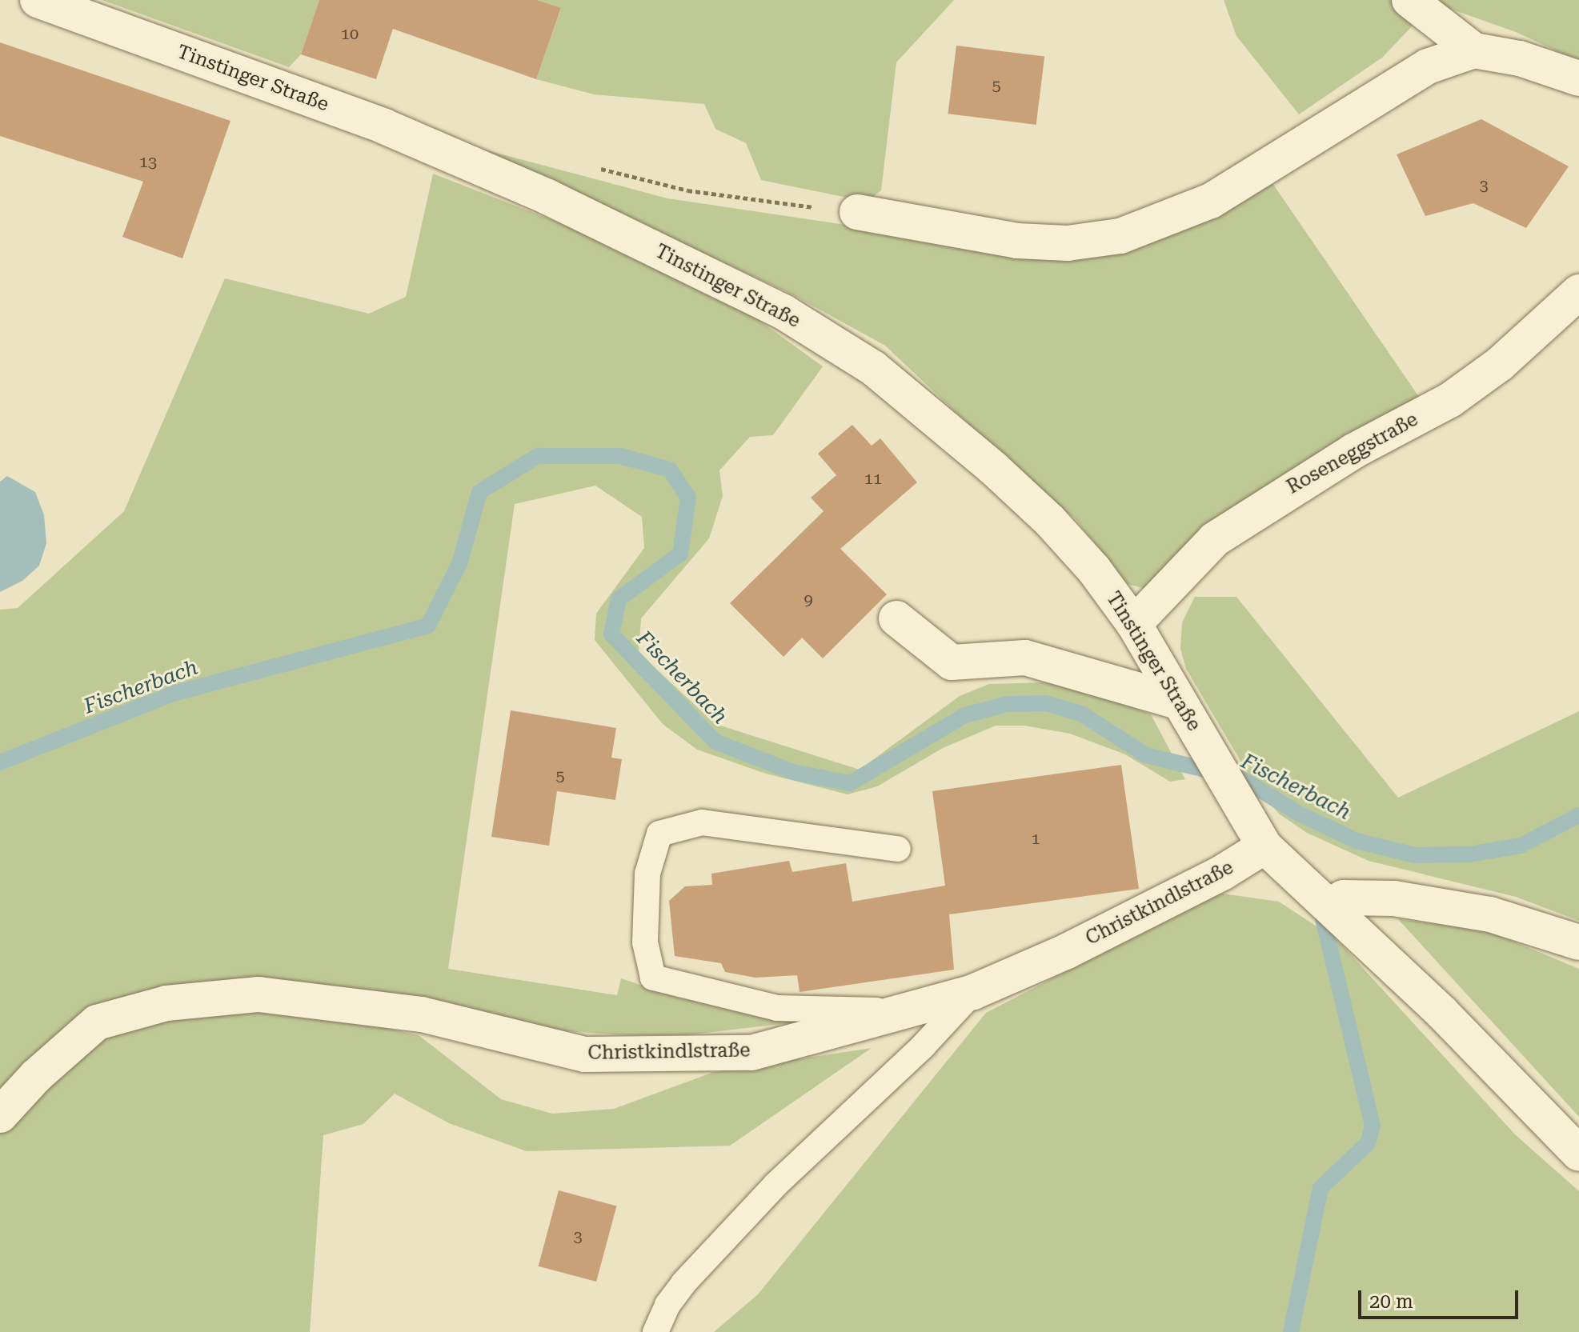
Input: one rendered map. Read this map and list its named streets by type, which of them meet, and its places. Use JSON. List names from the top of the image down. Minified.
{"streets":{"street":["Tinstinger Straße","Roseneggstraße","Christkindlstraße"]},"crossings":[["Tinstinger Straße","Roseneggstraße"],["Tinstinger Straße","Christkindlstraße"]],"water":["Fischerbach"],"house_numbers":["10","5","13","3","11","9","5","1","3"],"scale_bar":"20 m"}
